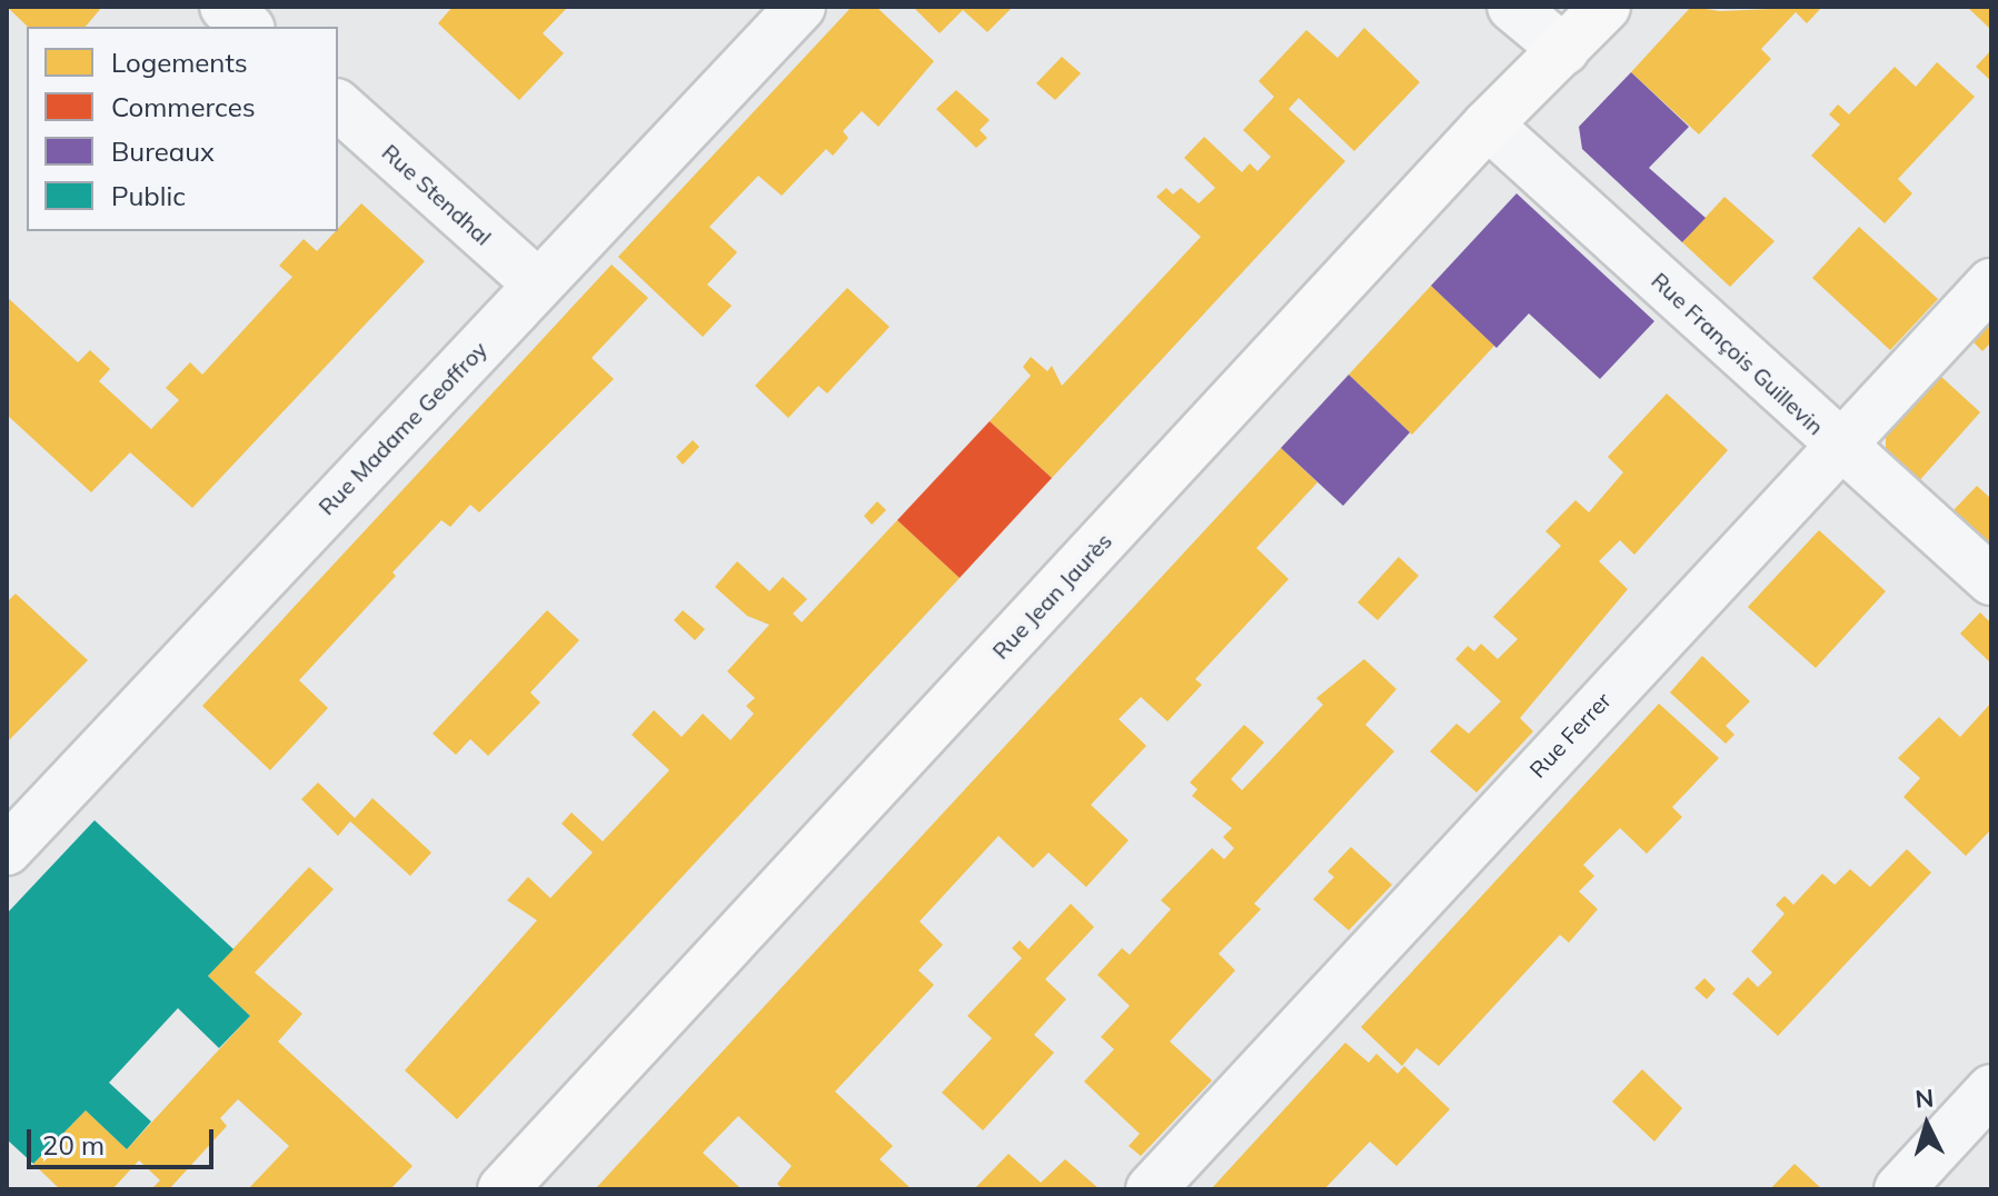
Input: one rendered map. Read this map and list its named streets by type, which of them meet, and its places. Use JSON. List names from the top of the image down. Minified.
{"streets":{"main road":["Rue Jean Jaurès"],"street":["Rue Stendhal","Rue François Guillevin","Rue Madame Geoffroy","Rue Ferrer"]},"crossings":[["Rue Stendhal","Rue Madame Geoffroy"],["Rue François Guillevin","Rue Jean Jaurès"],["Rue François Guillevin","Rue Ferrer"]],"legend":["Logements","Commerces","Bureaux","Public"],"scale_bar":"20 m","north":"top"}
